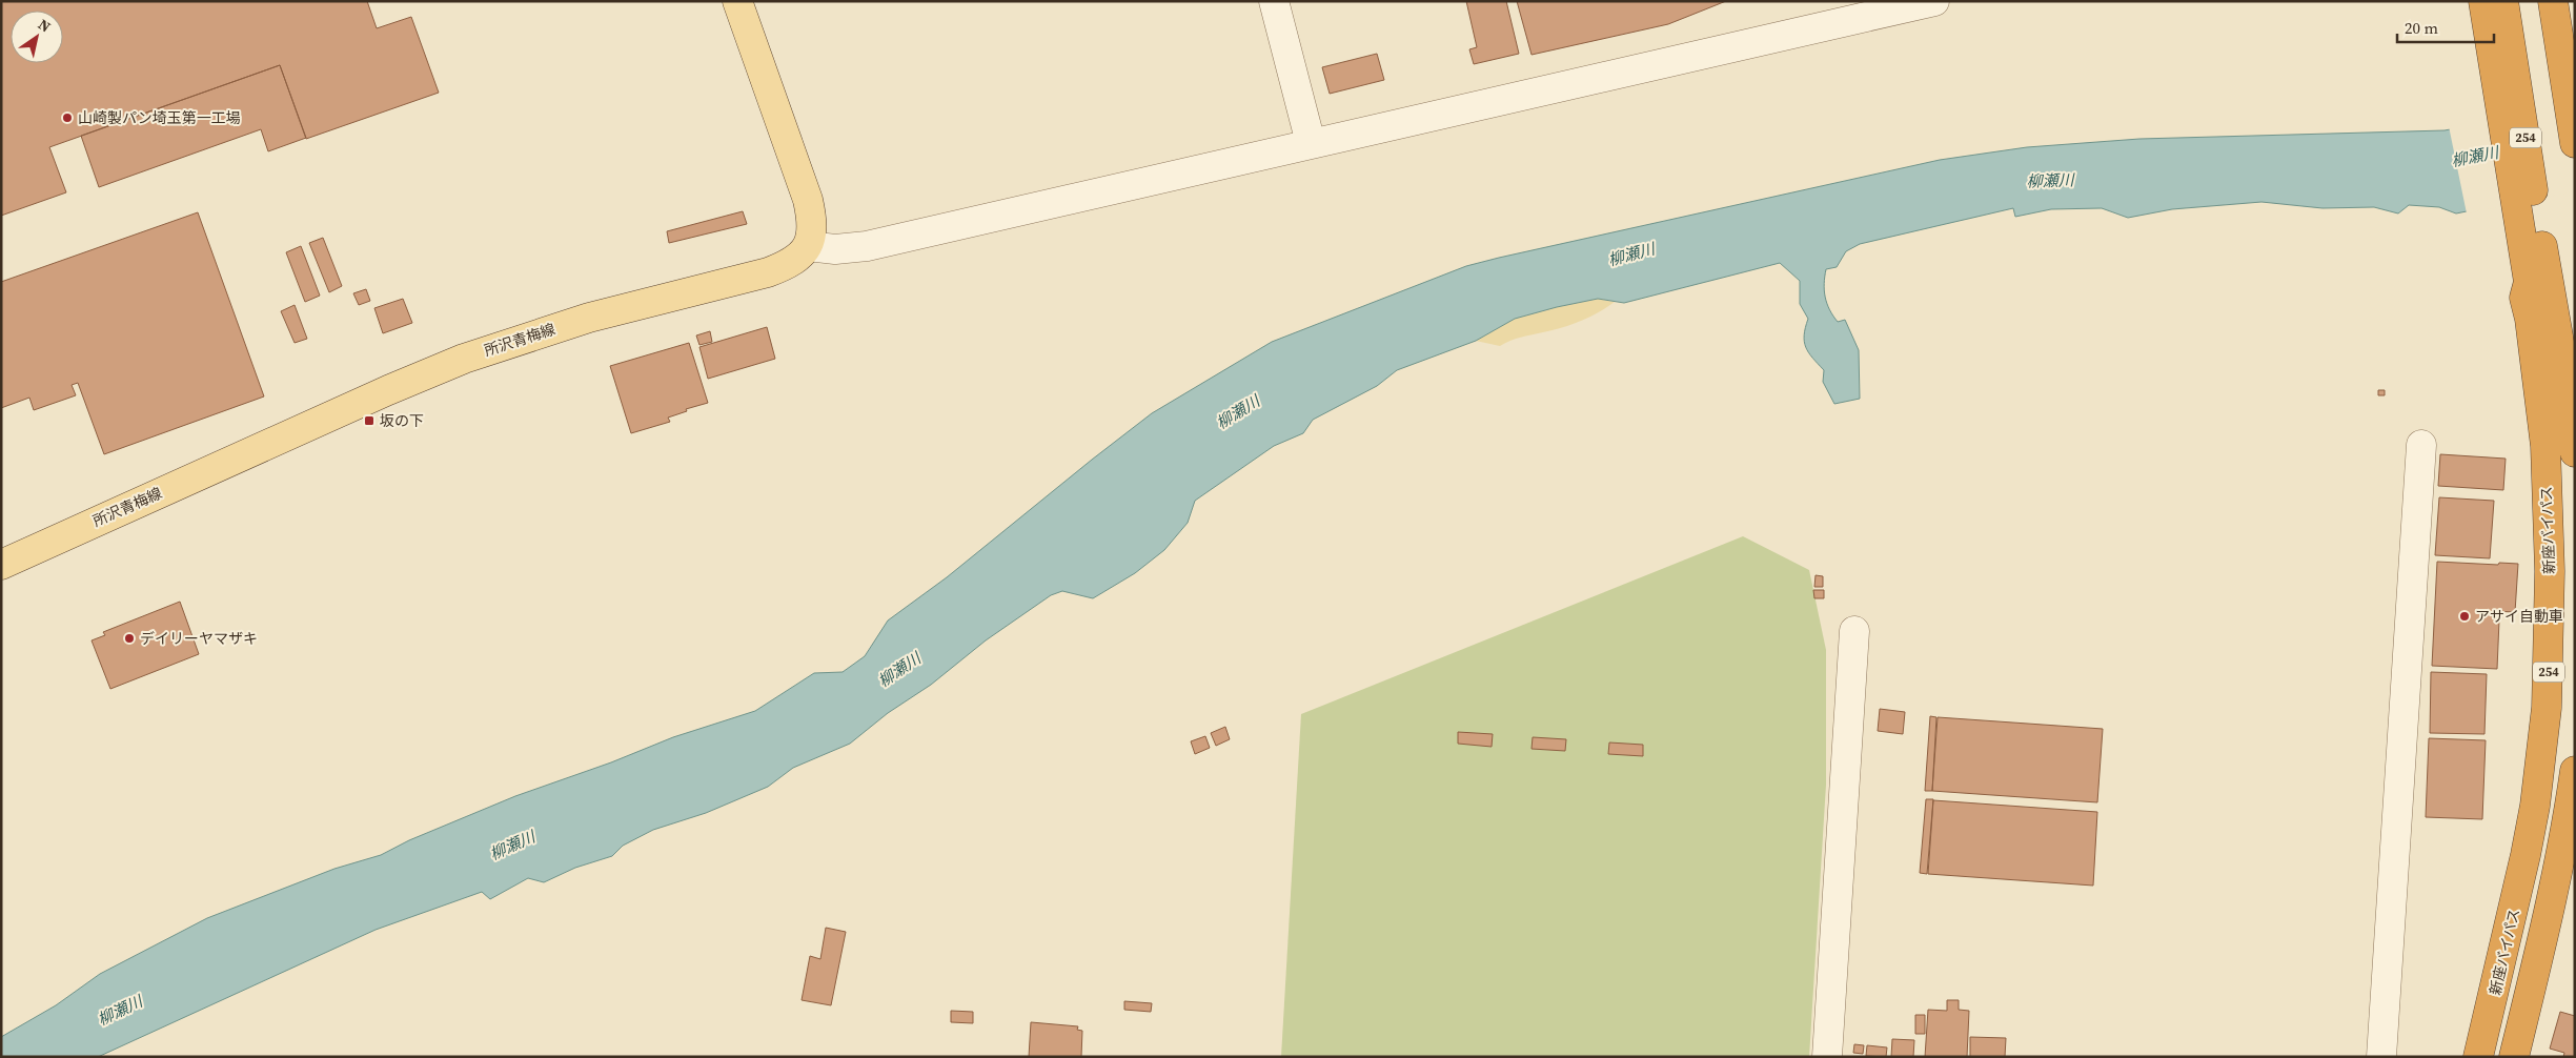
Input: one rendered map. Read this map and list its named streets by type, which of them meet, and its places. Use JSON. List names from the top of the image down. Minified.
{"streets":{"highway":["254","新座バイパス"],"main road":["所沢青梅線"]},"water":["柳瀬川"],"places":{"other":["山崎製パン埼玉第一工場","アサイ自動車","デイリーヤマザキ"],"transit":["坂の下"]},"scale_bar":"20 m","north":"top right"}
